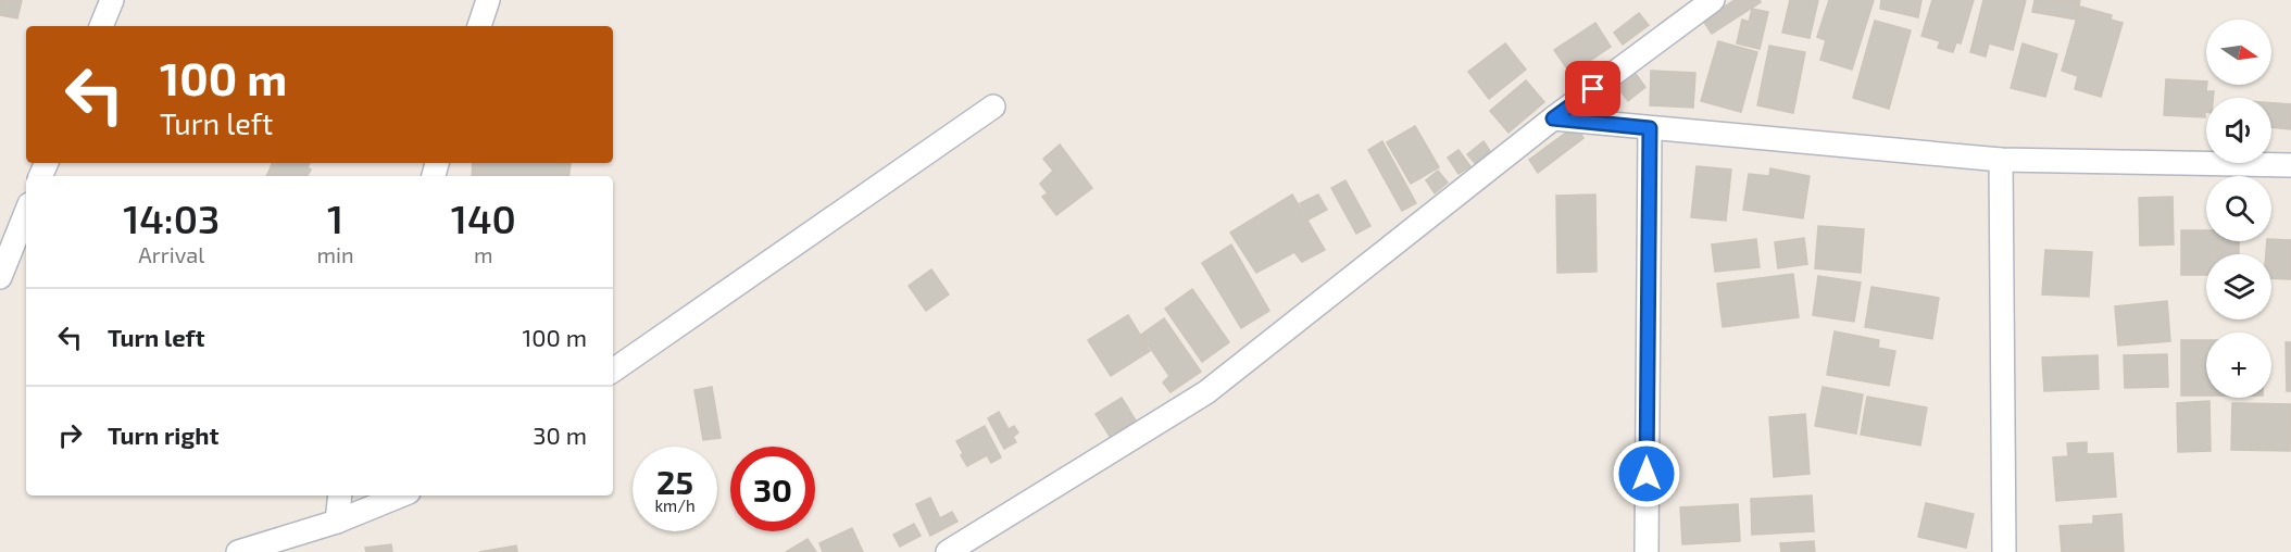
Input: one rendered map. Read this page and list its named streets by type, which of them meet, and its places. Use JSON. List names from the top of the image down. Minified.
{"north":"right","page":{"map_buttons":"+","turn":["100 m","Turn left"],"eta":["14:03","Arrival","1","min","140","m"],"list":[{"name":"Turn left","value":"100 m"},{"name":"Turn right","value":"30 m"}],"speed":"25 km/h","limit":"30"}}
